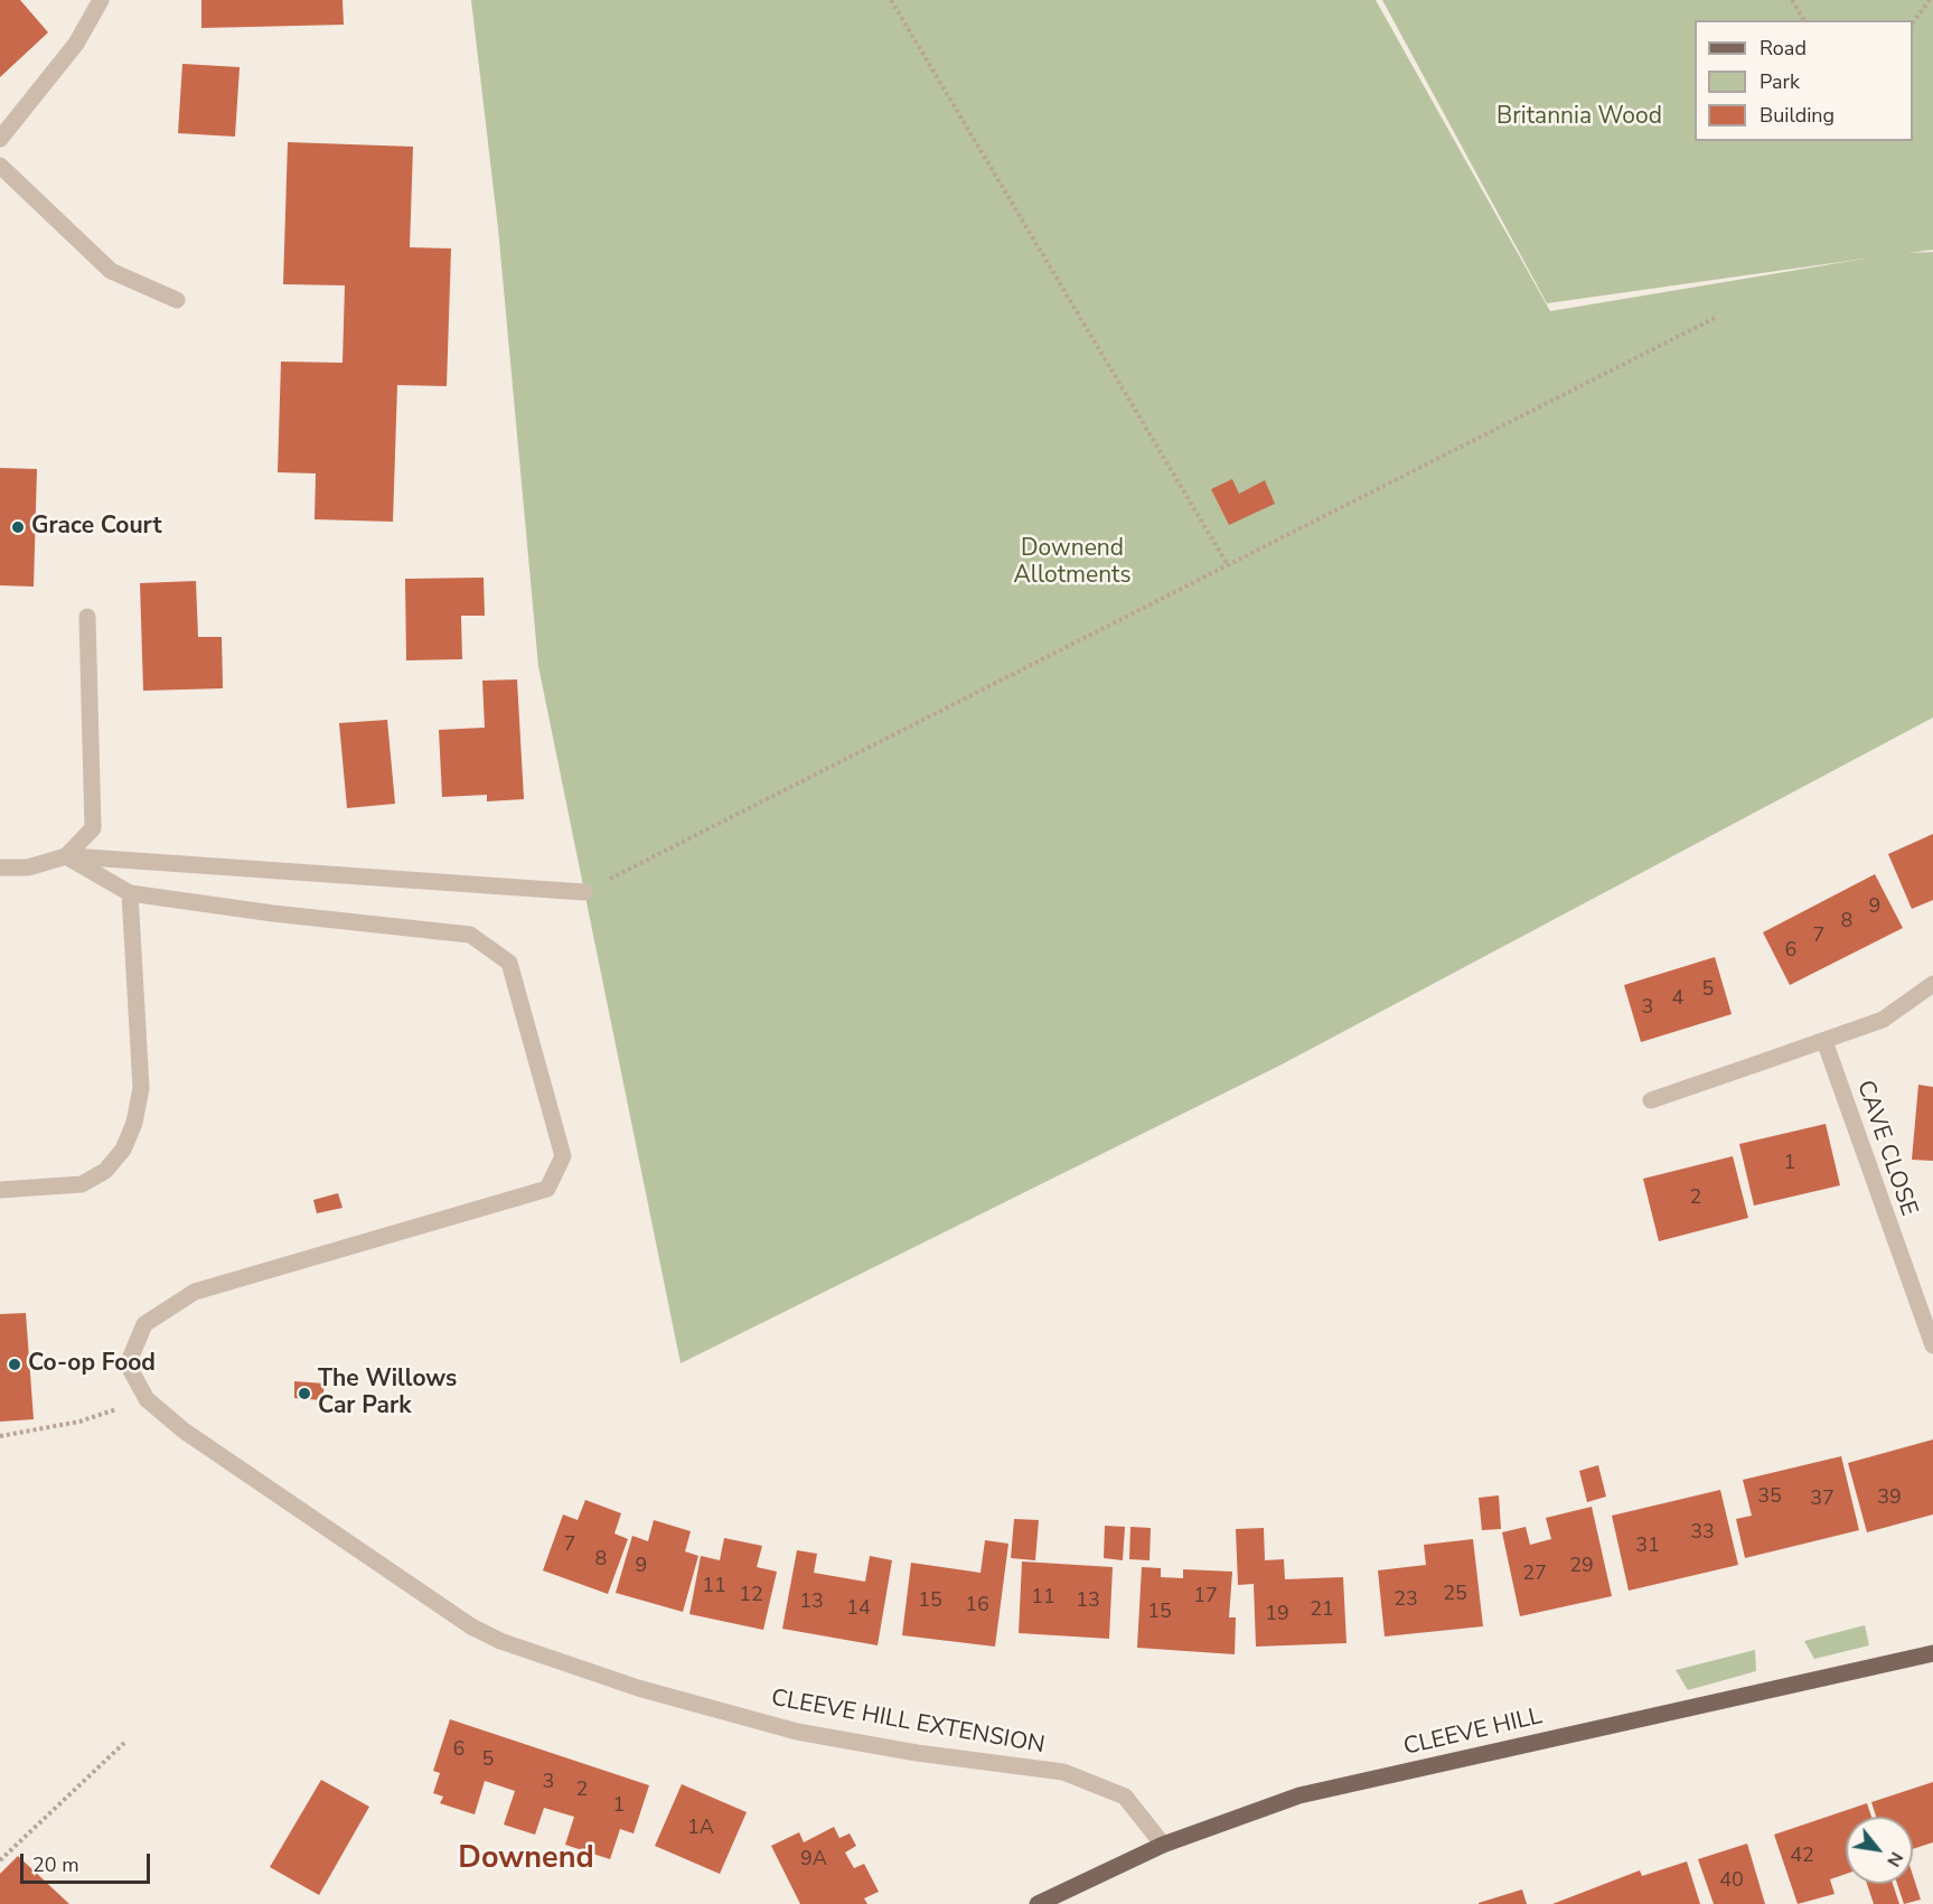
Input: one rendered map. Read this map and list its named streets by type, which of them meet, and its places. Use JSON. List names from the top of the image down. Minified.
{"streets":{"main road":["CLEEVE HILL"],"street":["CAVE CLOSE","CLEEVE HILL EXTENSION"]},"crossings":[["CLEEVE HILL EXTENSION","CLEEVE HILL"]],"districts":["Downend"],"parks":["Britannia Wood","Downend Allotments"],"places":["Grace Court","Co-op Food","The Willows Car Park"],"house_numbers":["9","8","7","6","5","4","3","1","2","35","39","37","33","7","31","8","9","29","27","11","25","12","17","11","23","15","13","13","16","14","21","15","19","6","5","3","2","1","1A","42","9A","40"],"legend":["Road","Park","Building"],"scale_bar":"20 m","north":"bottom right"}
